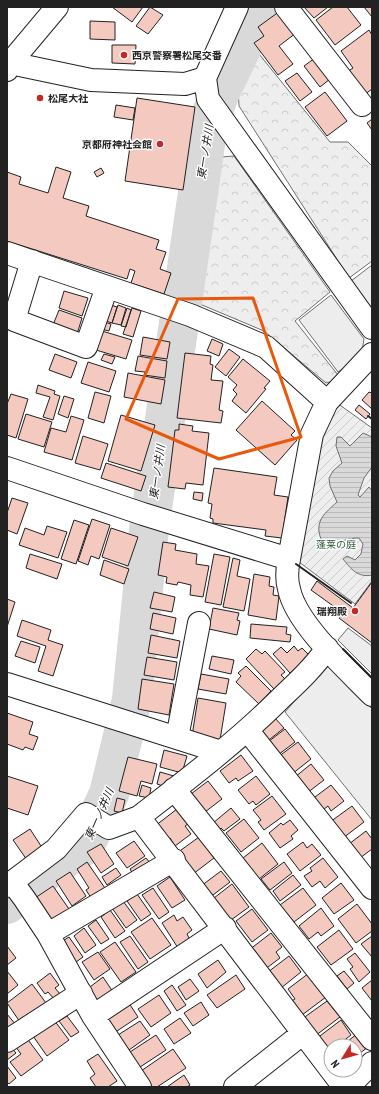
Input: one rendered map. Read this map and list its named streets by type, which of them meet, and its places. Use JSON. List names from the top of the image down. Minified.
{"water":["東一ノ井川"],"parks":["蓬莱の庭"],"places":["西京警察署松尾交番","松尾大社","京都府神社会館","瑞翔殿"],"north":"bottom left"}
